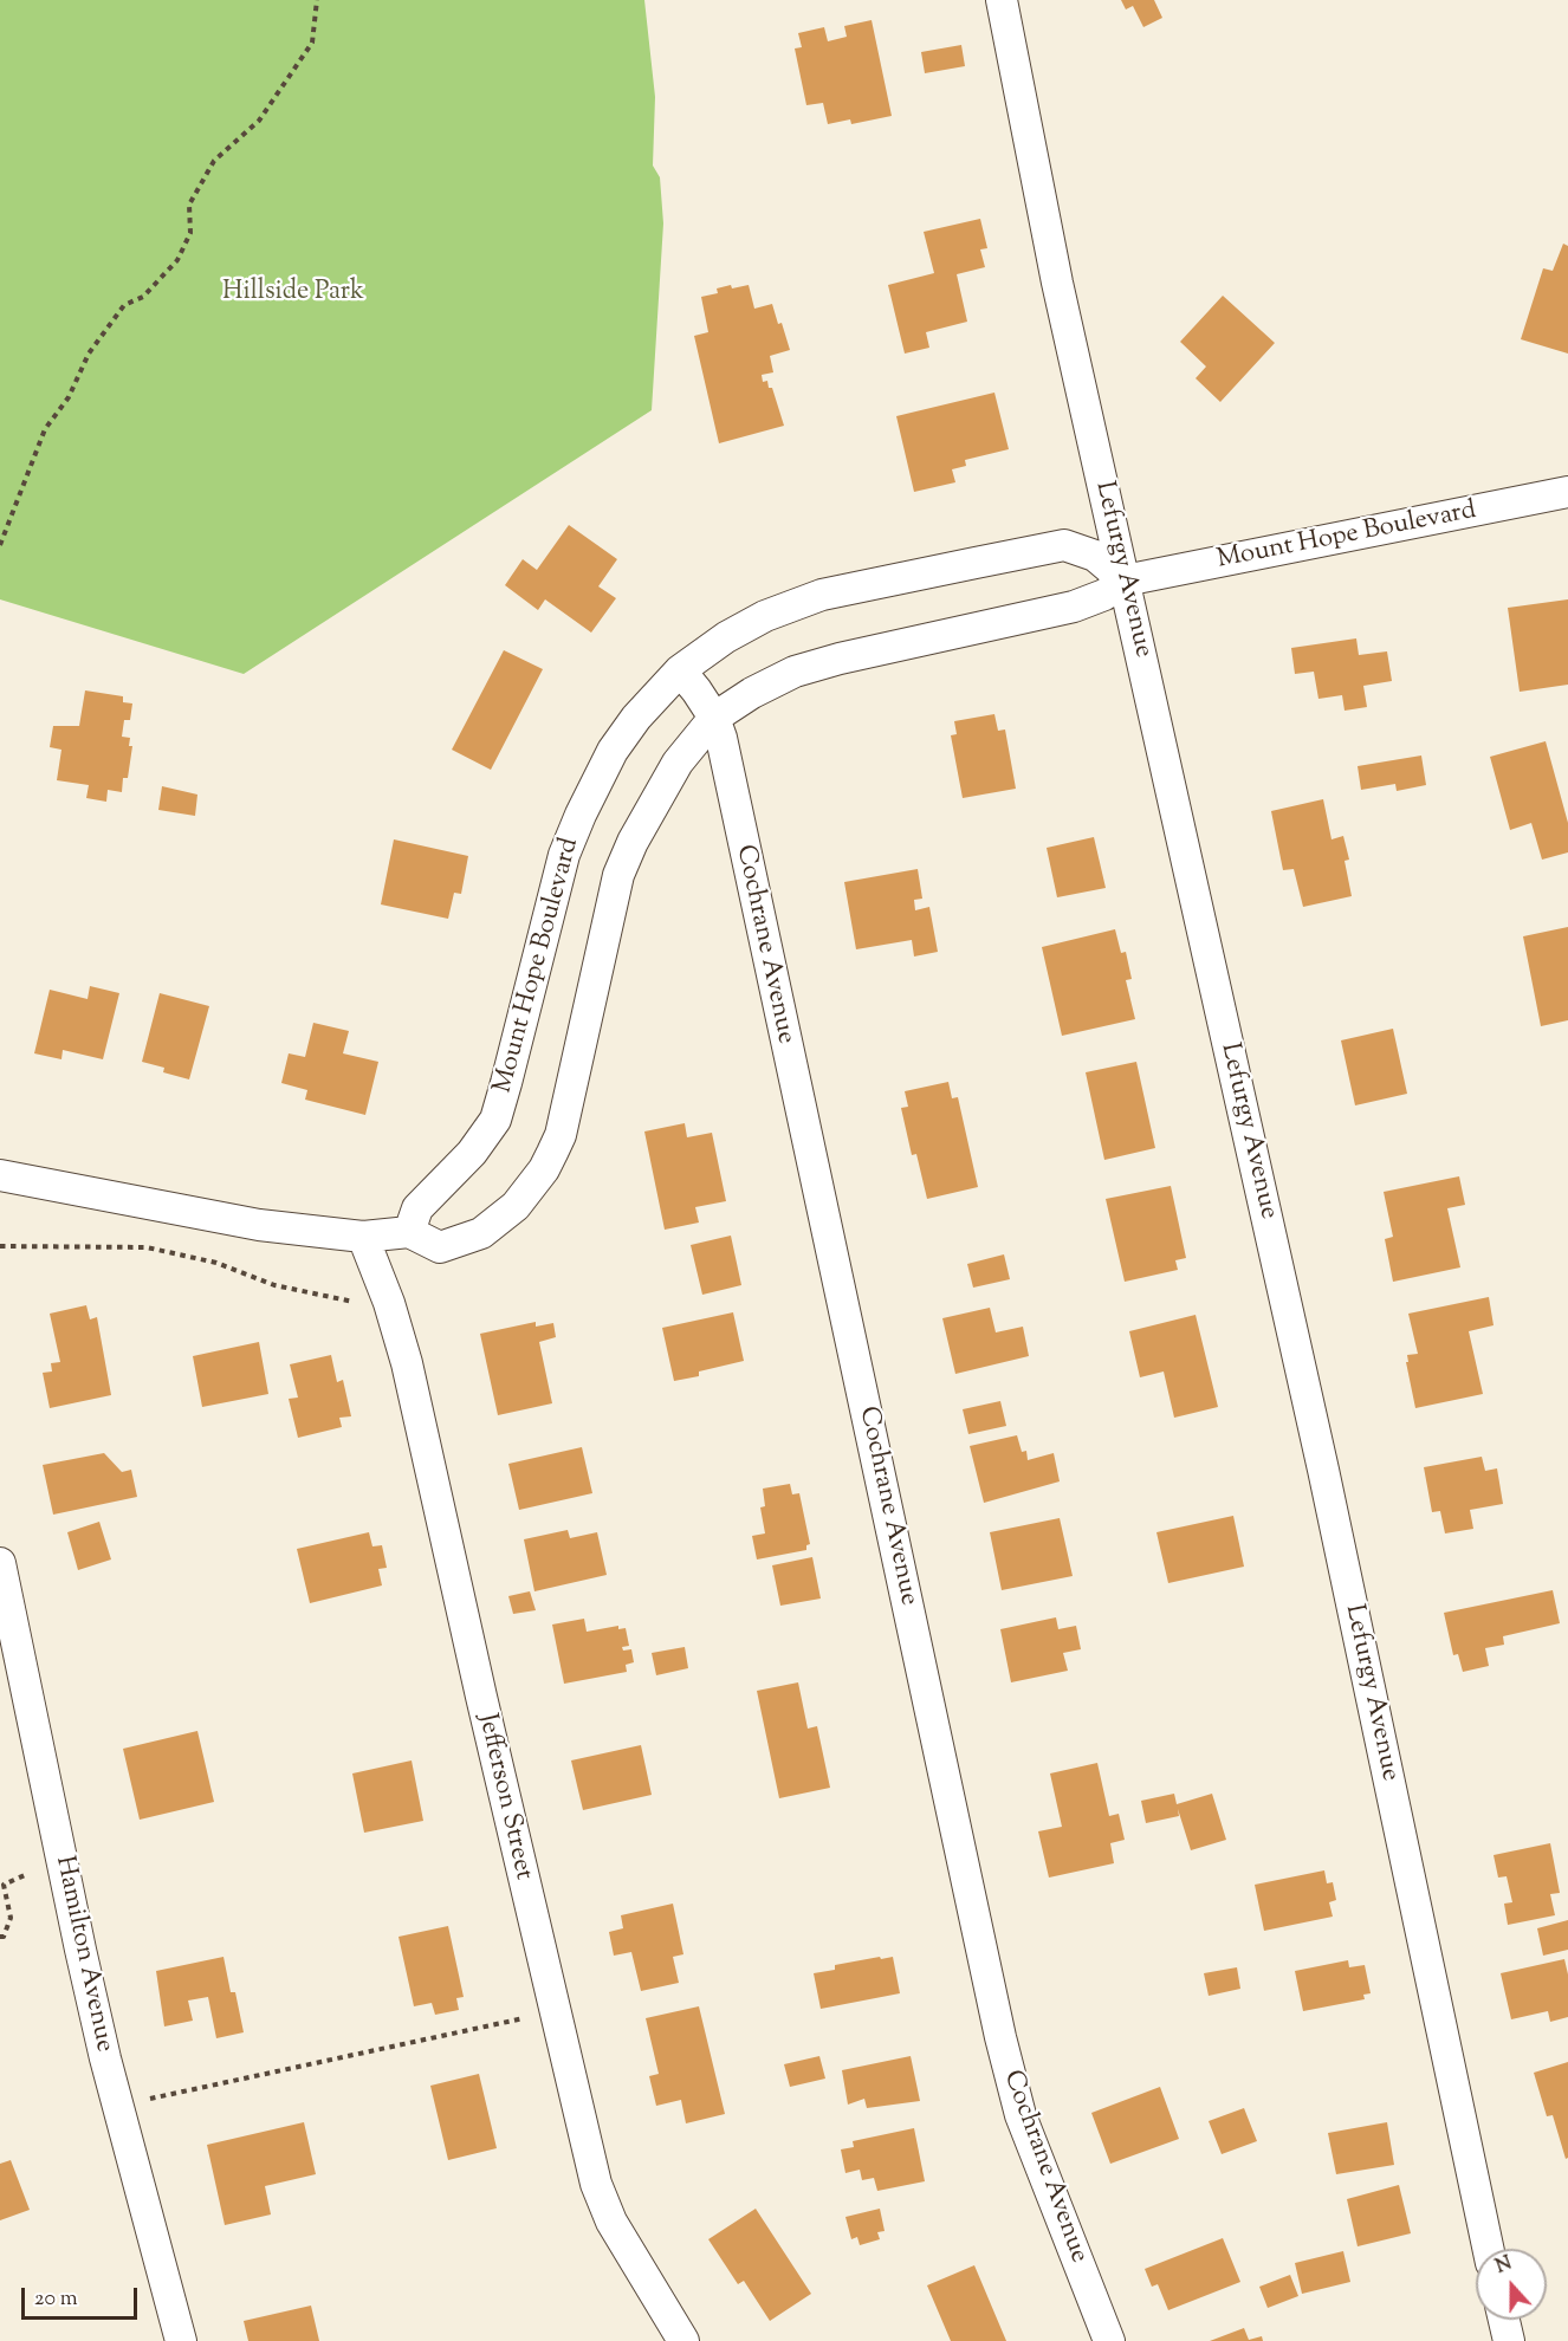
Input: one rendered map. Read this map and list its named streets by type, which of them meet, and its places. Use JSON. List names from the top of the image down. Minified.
{"streets":{"street":["Mount Hope Boulevard","Lefurgy Avenue","Cochrane Avenue","Jefferson Street","Hamilton Avenue"]},"crossings":[["Mount Hope Boulevard","Lefurgy Avenue"],["Mount Hope Boulevard","Cochrane Avenue"]],"parks":["Hillside Park"],"scale_bar":"20 m","north":"top"}
